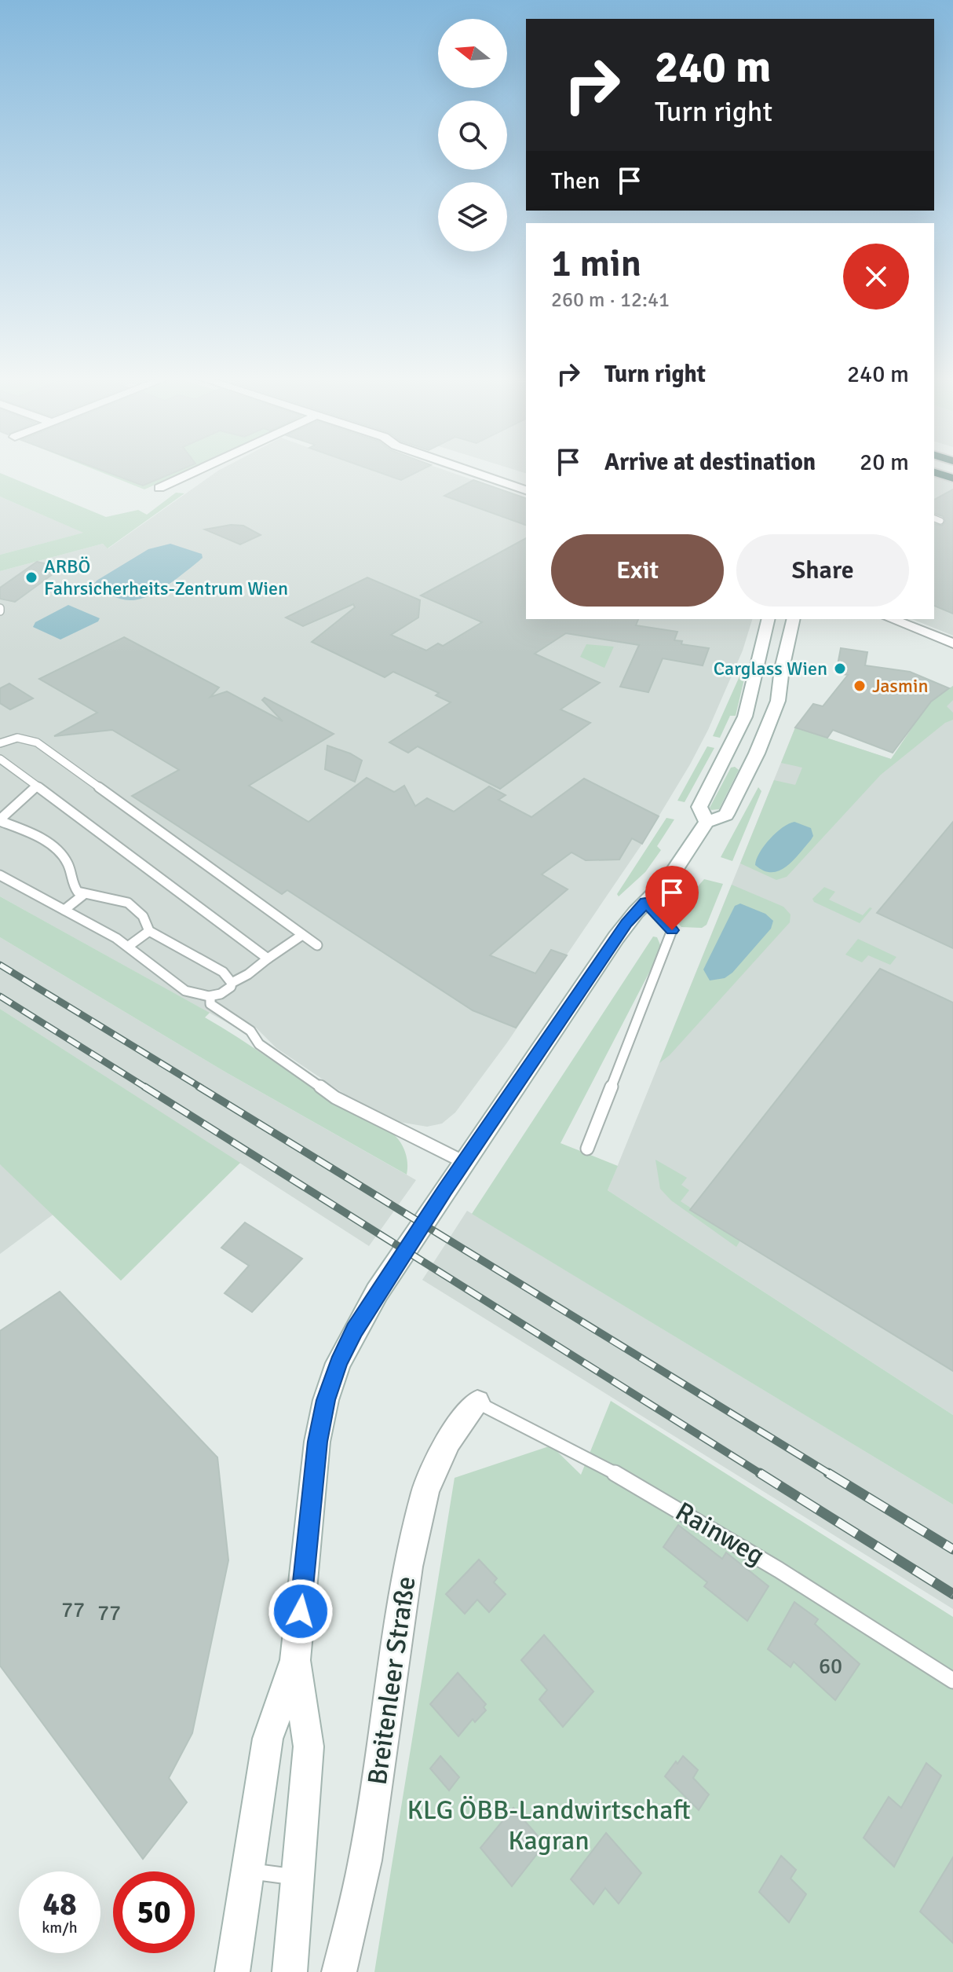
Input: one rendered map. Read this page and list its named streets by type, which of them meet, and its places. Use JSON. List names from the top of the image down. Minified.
{"streets":{"main road":["Breitenleer Straße"],"lane":["Rainweg"]},"crossings":[["Rainweg","Breitenleer Straße"]],"parks":["KLG ÖBB-Landwirtschaft Kagran"],"places":["ARBÖ Fahrsicherheits-Zentrum Wien","Carglass Wien","Jasmin"],"house_numbers":["77","77","60"],"north":"left","page":{"turn":["240 m","Turn right"],"then":"Then","heading":["1 min","260 m · 12:41"],"list":[{"name":"Turn right","value":"240 m"},{"name":"Arrive at destination","value":"20 m"}],"buttons":["Exit","Share"],"speed":"48 km/h","limit":"50"}}
